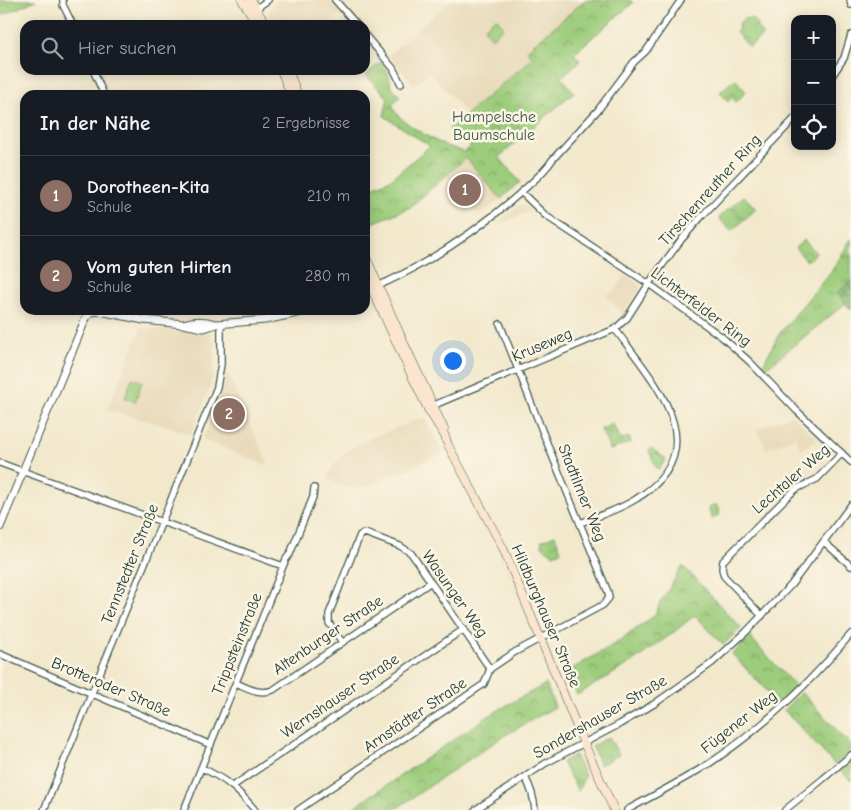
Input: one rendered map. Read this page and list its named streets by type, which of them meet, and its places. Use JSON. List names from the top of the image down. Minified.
{"streets":{"main road":["Hildburghauser Straße"],"street":["Tirschenreuther Ring","Lichterfelder Ring","Kruseweg","Lechtaler Weg","Stadtilmer Weg","Tennstedter Straße","Wasunger Weg","Altenburger Straße","Trippsteinstraße","Brotteroder Straße","Wernshauser Straße","Arnstädter Straße","Sondershauser Straße","Fügener Weg"]},"crossings":[["Tirschenreuther Ring","Lichterfelder Ring"],["Tirschenreuther Ring","Kruseweg"],["Lichterfelder Ring","Kruseweg"],["Lichterfelder Ring","Lechtaler Weg"],["Kruseweg","Stadtilmer Weg"],["Kruseweg","Hildburghauser Straße"],["Lechtaler Weg","Sondershauser Straße"],["Stadtilmer Weg","Hildburghauser Straße"],["Stadtilmer Weg","Arnstädter Straße"],["Tennstedter Straße","Brotteroder Straße"],["Wasunger Weg","Altenburger Straße"],["Wasunger Weg","Wernshauser Straße"],["Wasunger Weg","Arnstädter Straße"],["Hildburghauser Straße","Arnstädter Straße"],["Hildburghauser Straße","Sondershauser Straße"],["Altenburger Straße","Trippsteinstraße"],["Trippsteinstraße","Brotteroder Straße"]],"parks":["Hampelsche Baumschule"],"page":{"map_buttons":["+","−"],"search":"Hier suchen","heading":["In der Nähe","2 Ergebnisse"],"list":[{"mark":"1","name":"Dorotheen-Kita","note":"Schule","value":"210 m"},{"mark":"2","name":"Vom guten Hirten","note":"Schule","value":"280 m"}],"pins":["1","2"]}}
